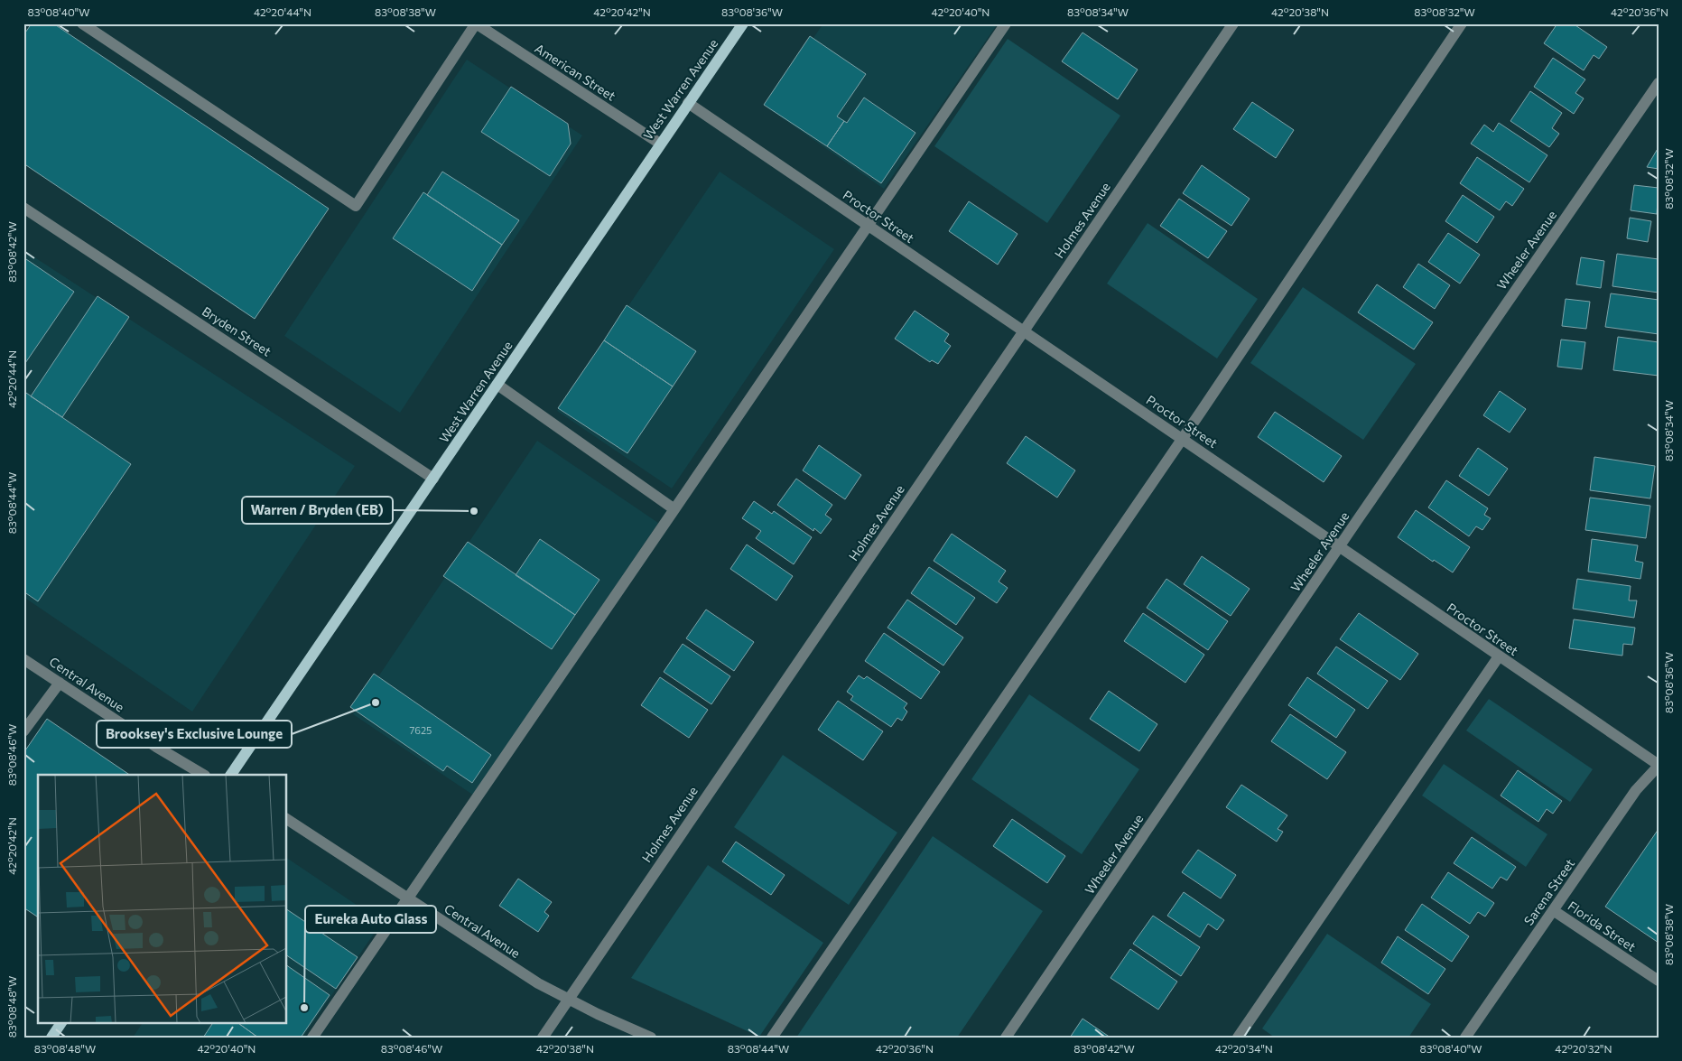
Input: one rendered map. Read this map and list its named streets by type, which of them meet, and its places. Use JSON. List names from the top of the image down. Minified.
{"streets":{"main road":["West Warren Avenue"],"street":["American Street","Proctor Street","Holmes Avenue","Wheeler Avenue","Bryden Street","Central Avenue","Sarena Street","Florida Street"]},"crossings":[["American Street","West Warren Avenue"],["West Warren Avenue","Proctor Street"],["West Warren Avenue","Bryden Street"],["Proctor Street","Holmes Avenue"],["Proctor Street","Wheeler Avenue"],["Proctor Street","Sarena Street"],["Holmes Avenue","Central Avenue"],["Sarena Street","Florida Street"]],"places":["Warren / Bryden (EB)","Brooksey's Exclusive Lounge","Eureka Auto Glass"],"house_numbers":["7625"],"coordinates":["83°08'40\"W","42°20'44\"N","83°08'38\"W","42°20'42\"N","83°08'36\"W","42°20'40\"N","83°08'34\"W","42°20'38\"N","83°08'32\"W","42°20'36\"N","83°08'42\"W","83°08'44\"W","83°08'46\"W","83°08'48\"W","42°20'34\"N","42°20'32\"N"]}
